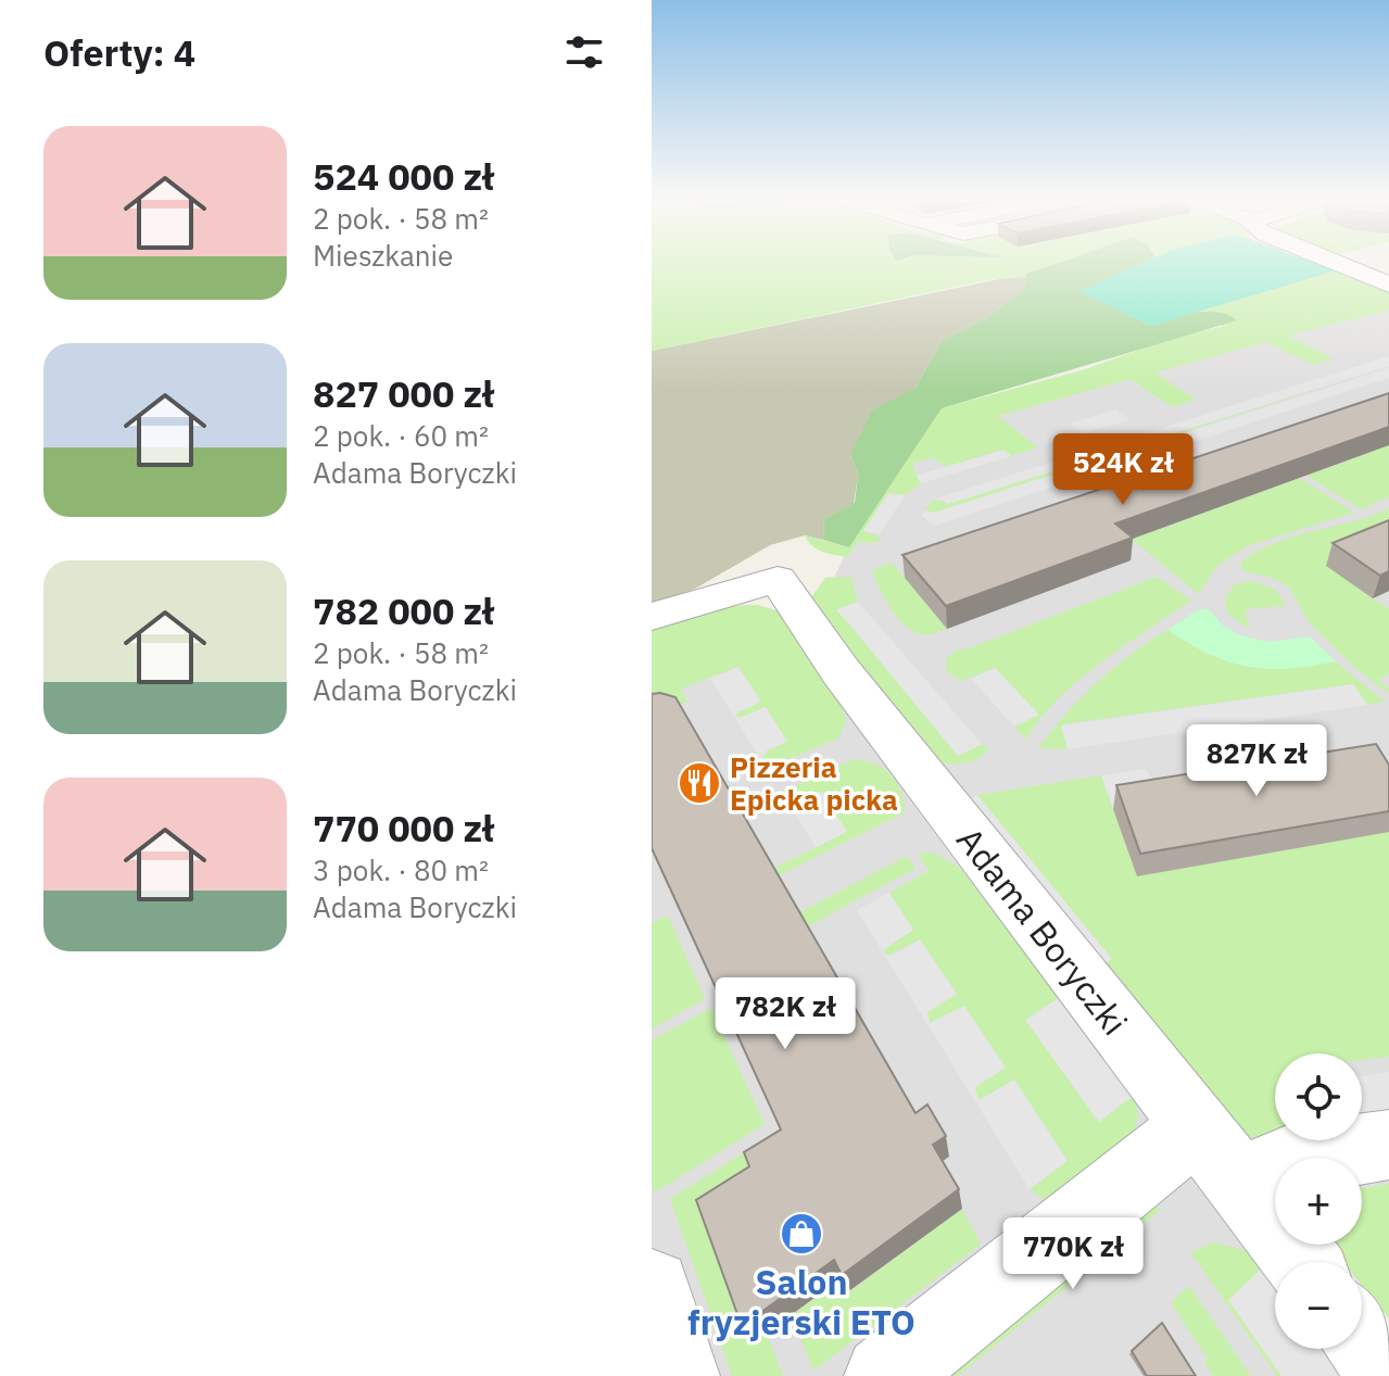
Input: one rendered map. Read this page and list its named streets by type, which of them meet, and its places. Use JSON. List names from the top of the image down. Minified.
{"streets":{"street":["Adama Boryczki"]},"places":{"restaurant":["Pizzeria Epicka picka"],"shop":["Salon fryzjerski ETO"]},"page":{"heading":"Oferty: 4","list":[{"name":"524 000 zł","note":"2 pok. · 58 m² · Mieszkanie"},{"name":"827 000 zł","note":"2 pok. · 60 m² · Adama Boryczki"},{"name":"782 000 zł","note":"2 pok. · 58 m² · Adama Boryczki"},{"name":"770 000 zł","note":"3 pok. · 80 m² · Adama Boryczki"}],"price":["524K zł","827K zł","782K zł","770K zł"],"map_buttons":["+","−"]}}
